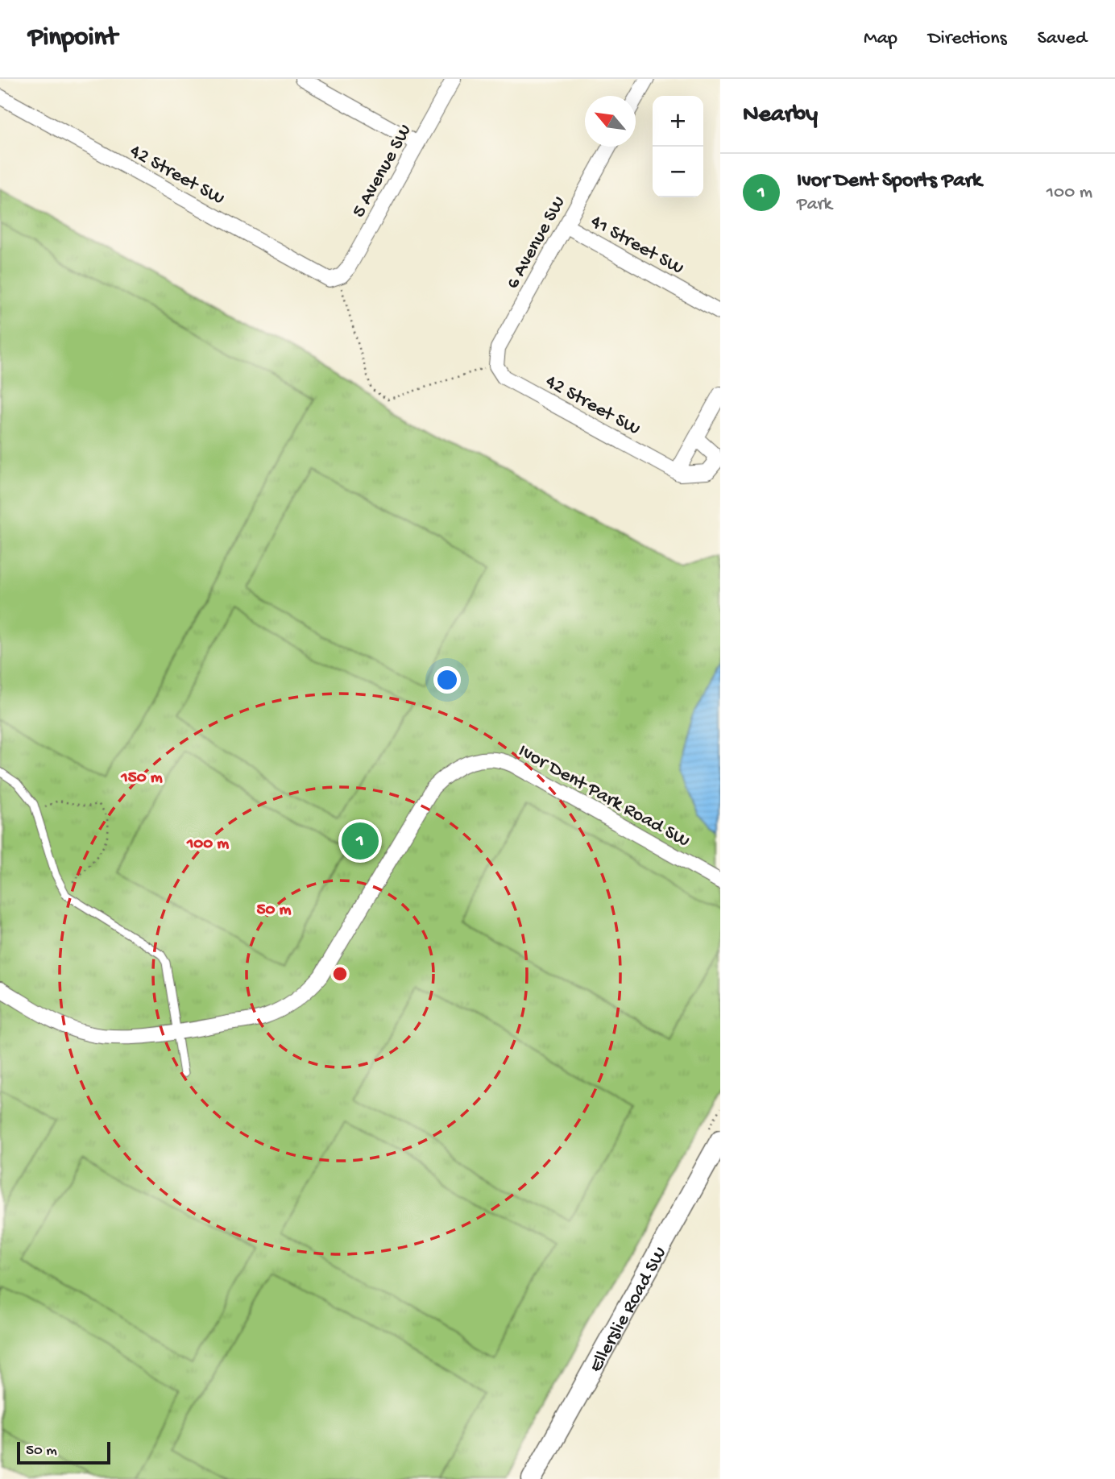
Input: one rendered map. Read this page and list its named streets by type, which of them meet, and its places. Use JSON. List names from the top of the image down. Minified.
{"streets":{"main road":["Ellerslie Road SW"],"street":["5 Avenue SW","42 Street SW","6 Avenue SW","41 Street SW","Ivor Dent Park Road SW"]},"crossings":[["5 Avenue SW","42 Street SW"],["42 Street SW","6 Avenue SW"],["6 Avenue SW","41 Street SW"]],"scale_bar":"50 m","north":"top left","page":{"header":"Pinpoint","nav":["Map","Directions","Saved"],"heading":"Nearby","map_buttons":["+","−"],"list":[{"mark":"1","name":"Ivor Dent Sports Park","note":"Park","value":"100 m"}],"pins":"1","scale":"50 m"},"rings":["150 m","100 m","50 m"]}
